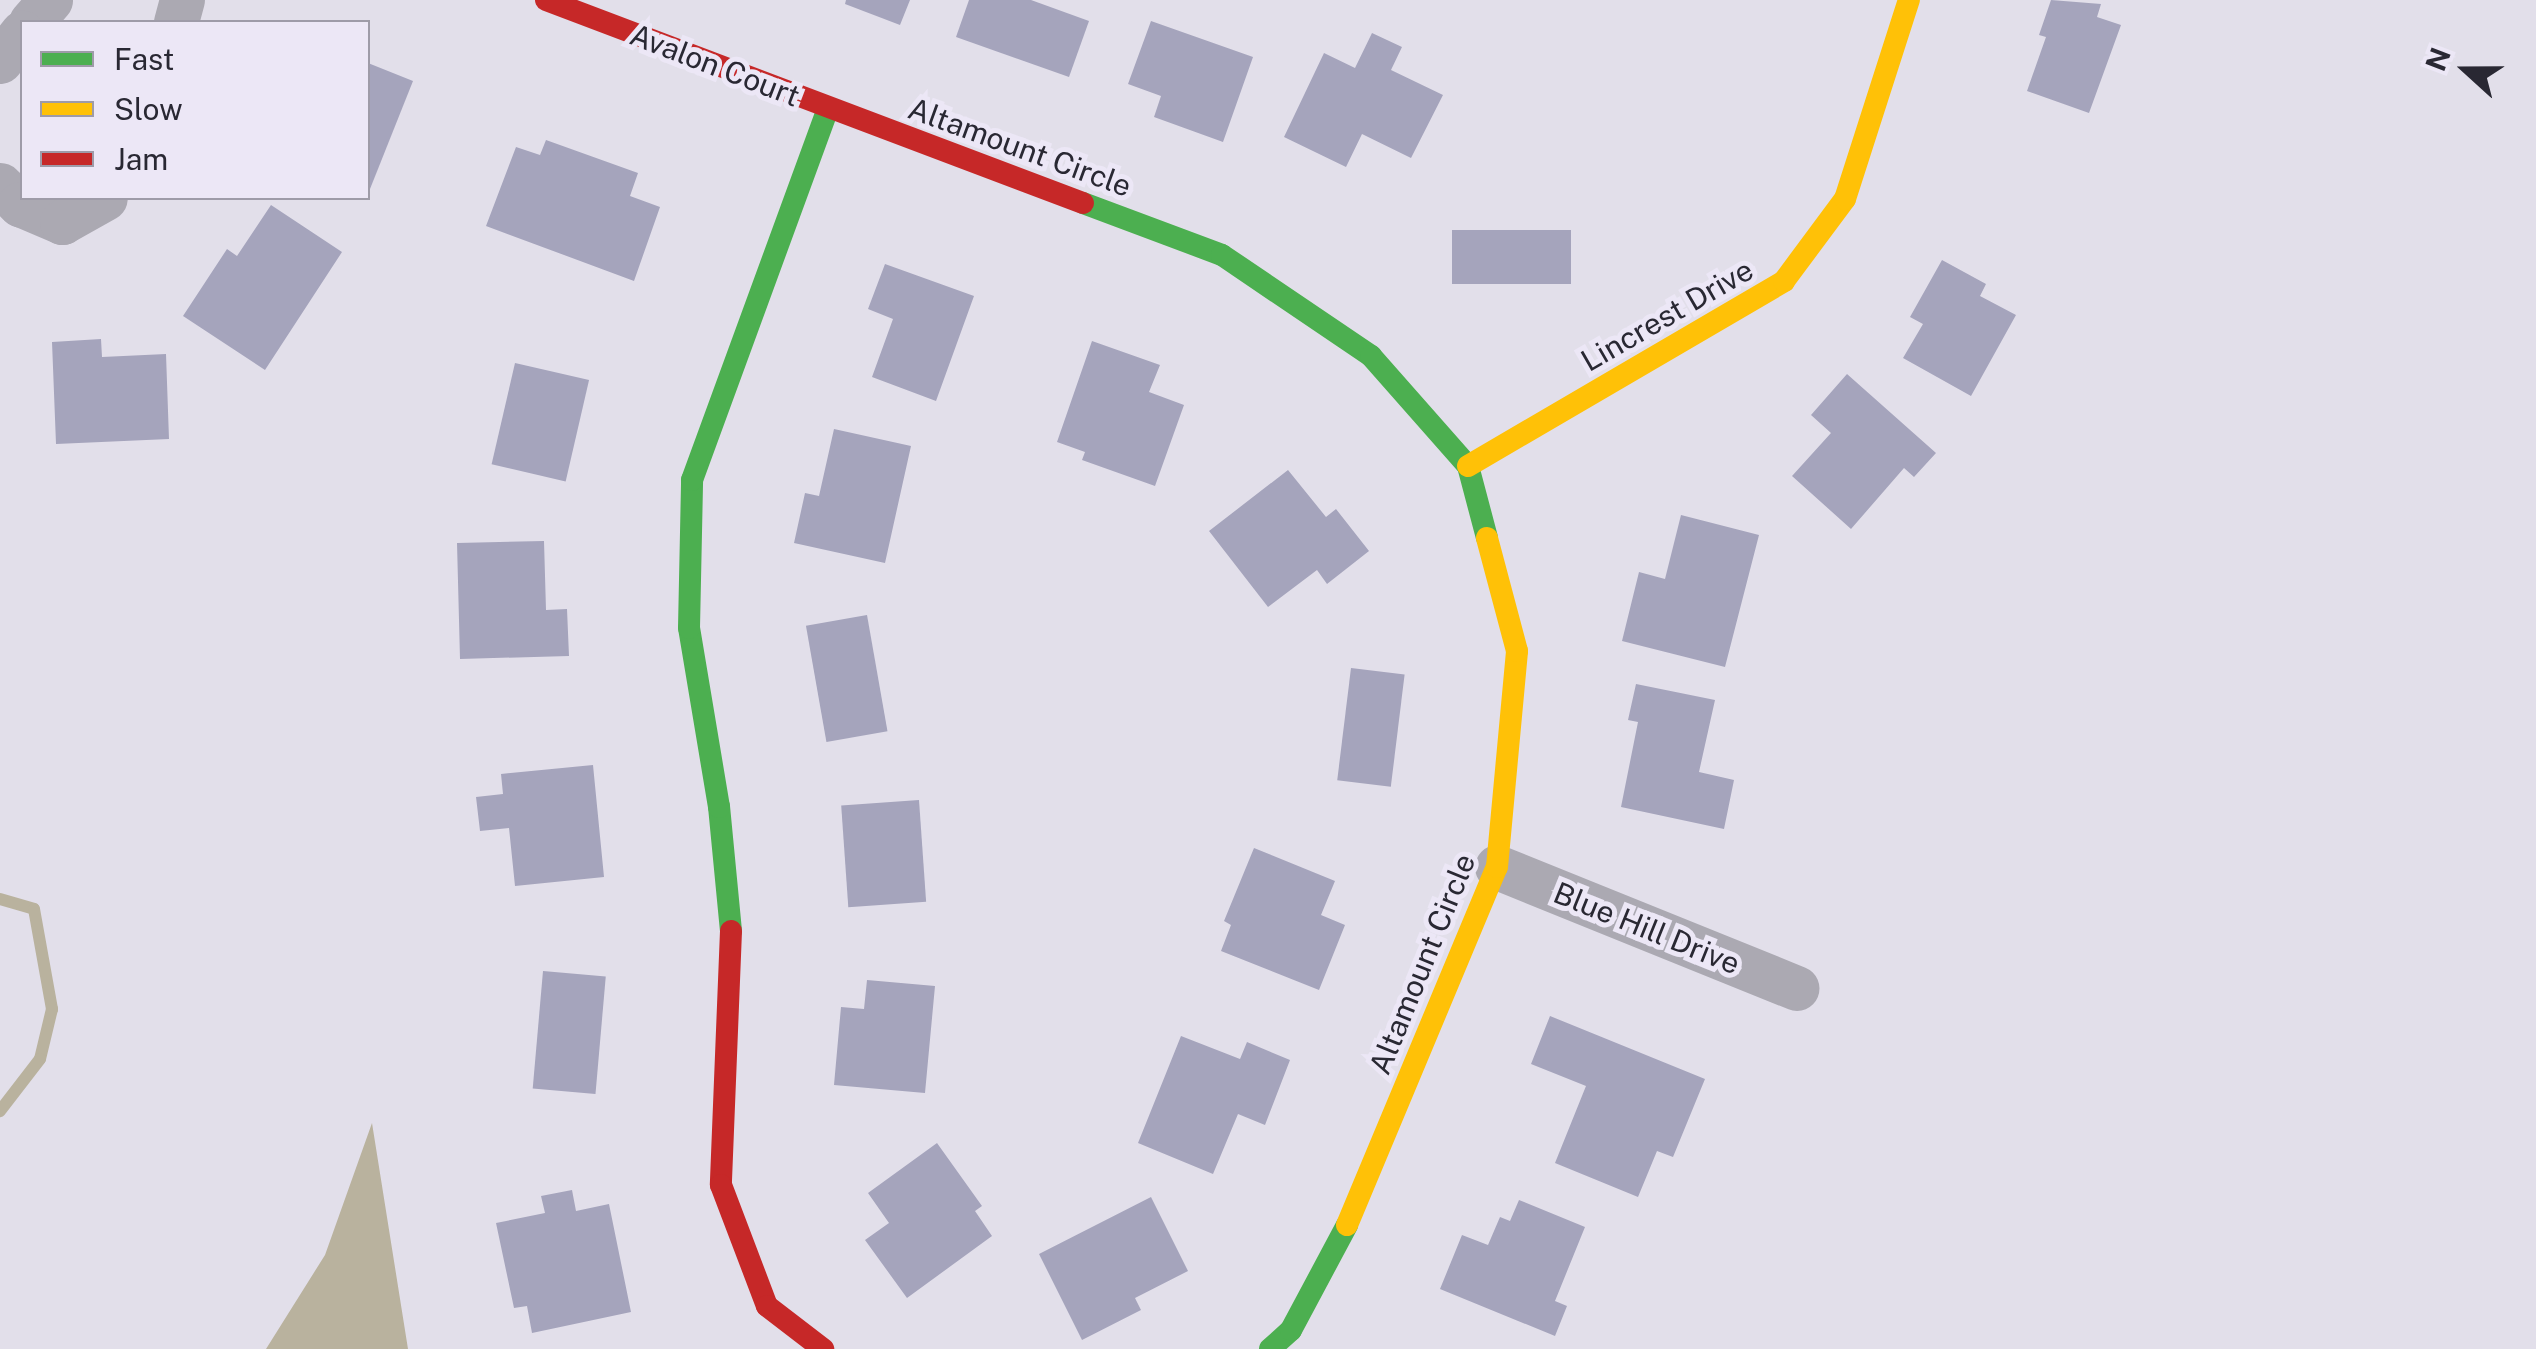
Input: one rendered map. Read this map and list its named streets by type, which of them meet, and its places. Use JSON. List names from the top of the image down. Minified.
{"streets":{"street":["Avalon Court","Altamount Circle","Lincrest Drive","Blue Hill Drive"]},"crossings":[["Avalon Court","Altamount Circle"],["Altamount Circle","Lincrest Drive"],["Altamount Circle","Blue Hill Drive"]],"legend":["Fast","Slow","Jam"],"north":"left"}
